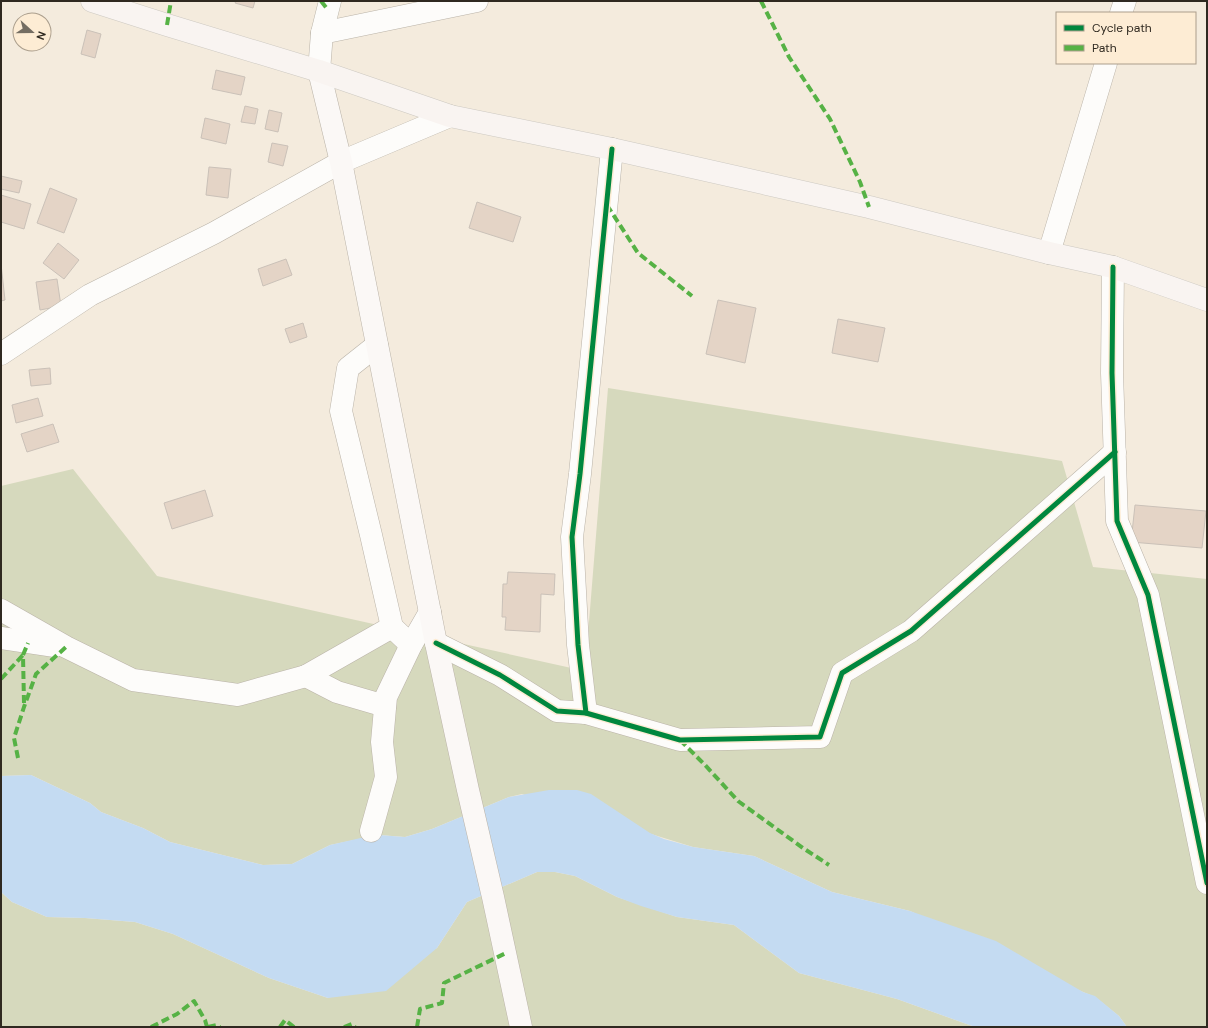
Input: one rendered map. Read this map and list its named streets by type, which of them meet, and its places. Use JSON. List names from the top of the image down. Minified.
{"legend":["Cycle path","Path"],"north":"right"}
